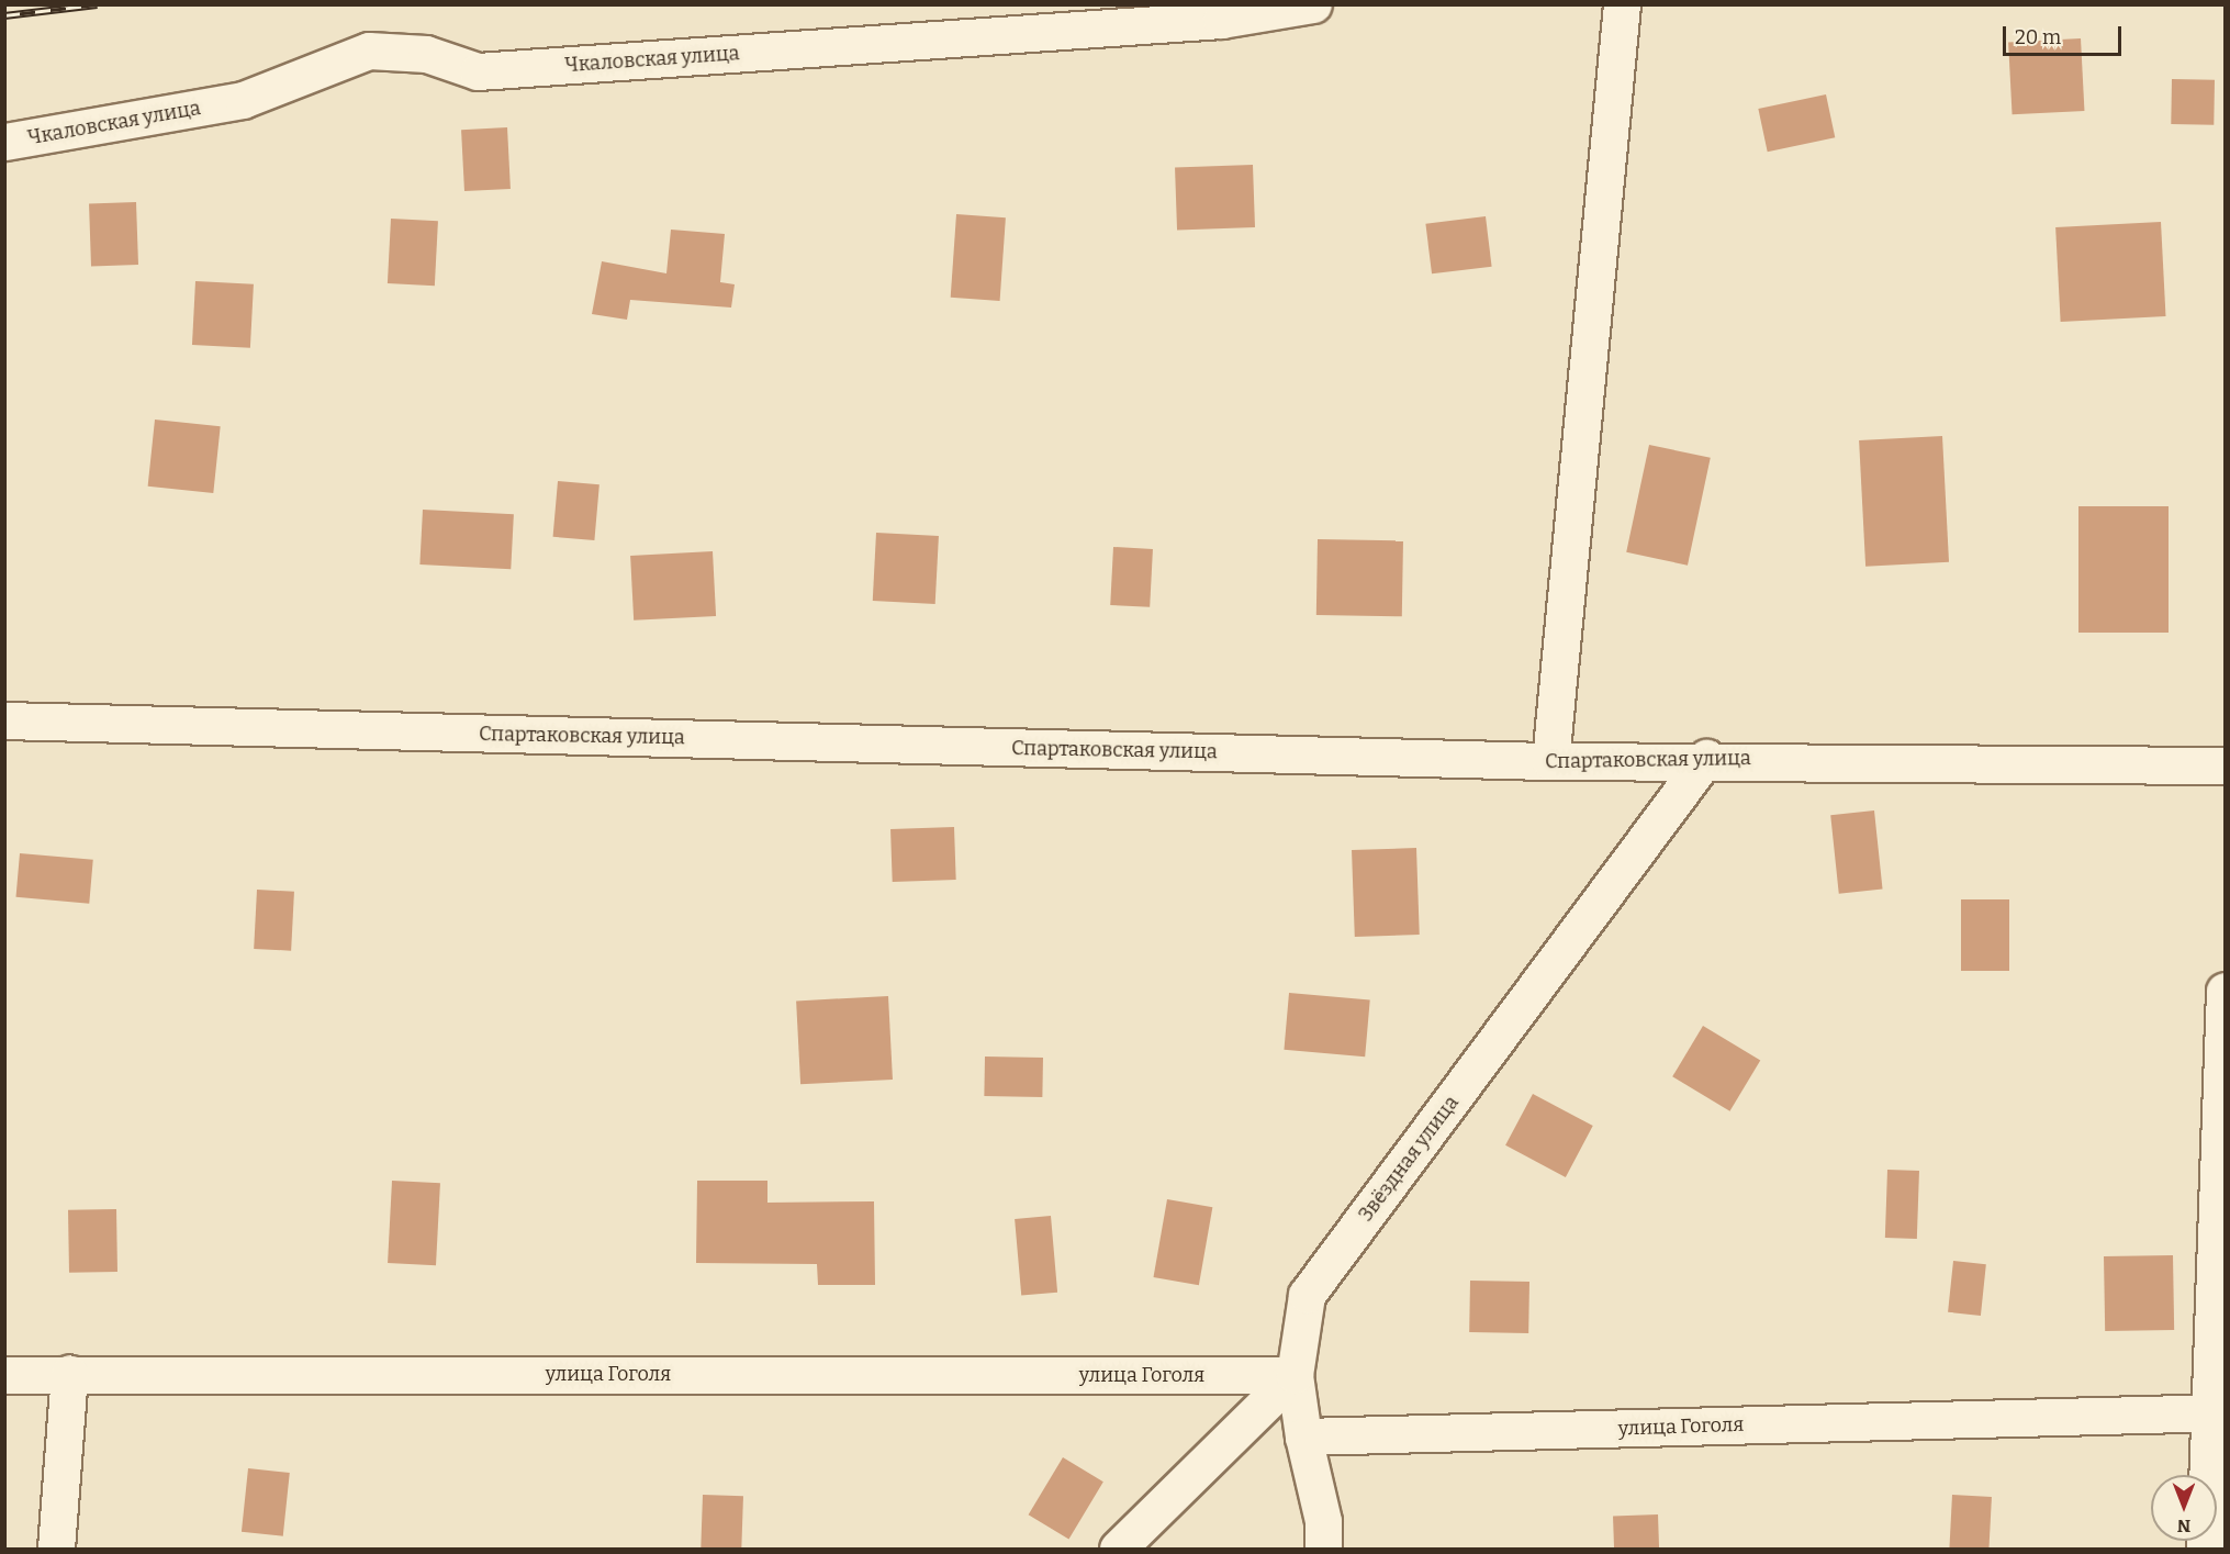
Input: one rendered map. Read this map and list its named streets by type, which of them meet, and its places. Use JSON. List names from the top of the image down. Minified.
{"streets":{"street":["Чкаловская улица","Спартаковская улица","Звёздная улица","улица Гоголя"]},"crossings":[["Спартаковская улица","Звёздная улица"],["Звёздная улица","улица Гоголя"]],"scale_bar":"20 m","north":"bottom"}
